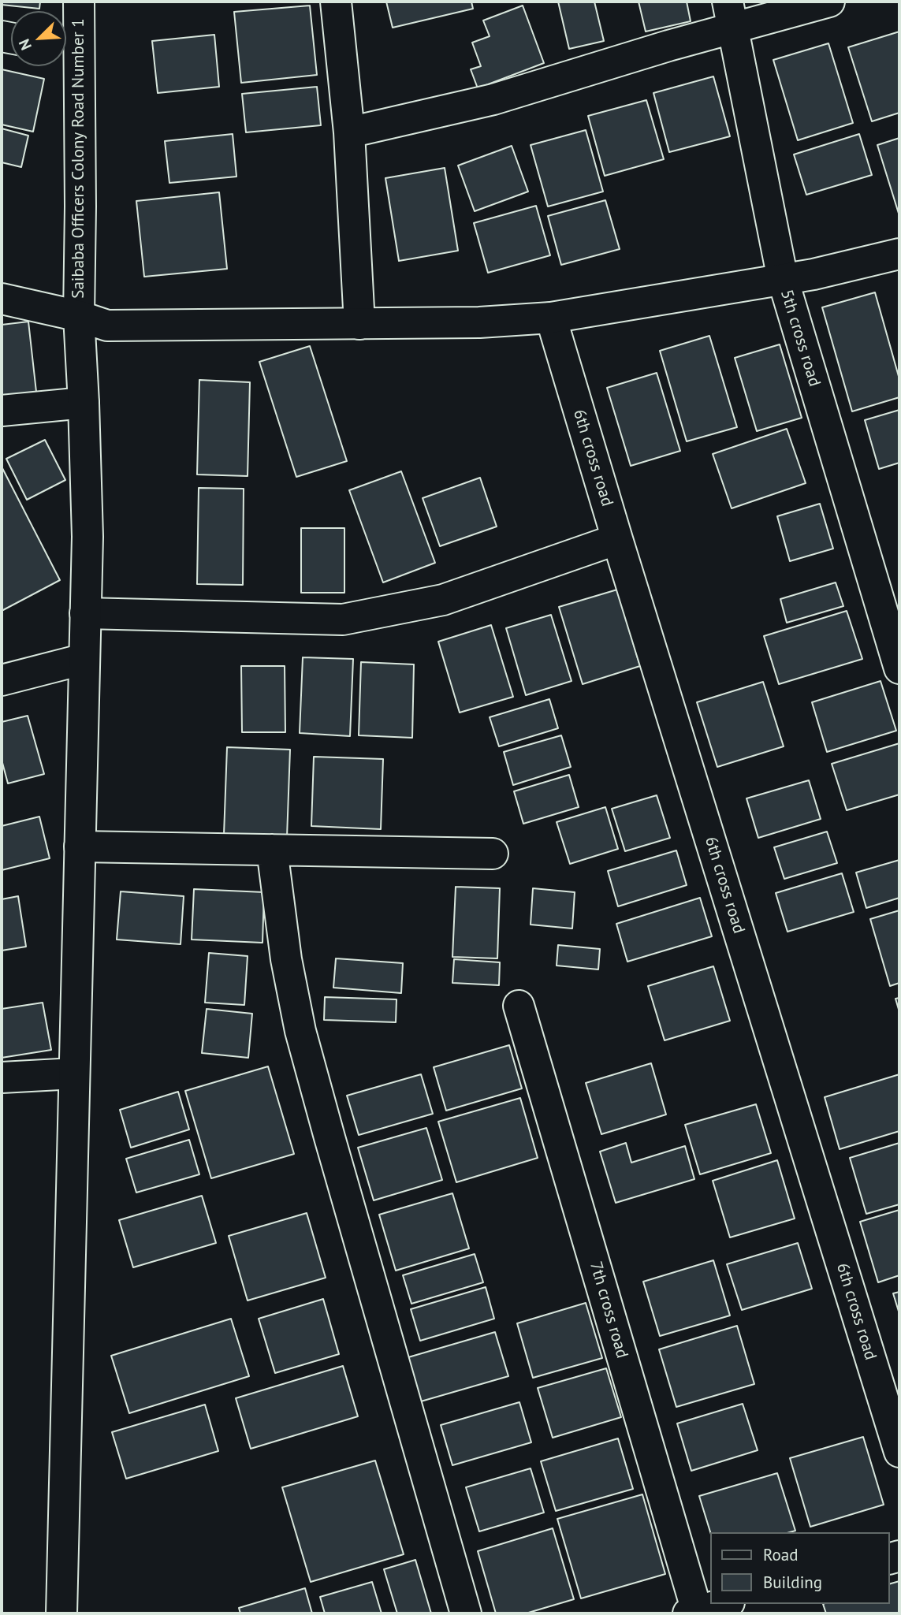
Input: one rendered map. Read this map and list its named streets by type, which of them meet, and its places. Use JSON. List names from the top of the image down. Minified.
{"streets":{"street":["Saibaba Officers Colony Road Number 1","5th cross road","6th cross road","7th cross road"]},"legend":["Road","Building"],"north":"bottom left"}
